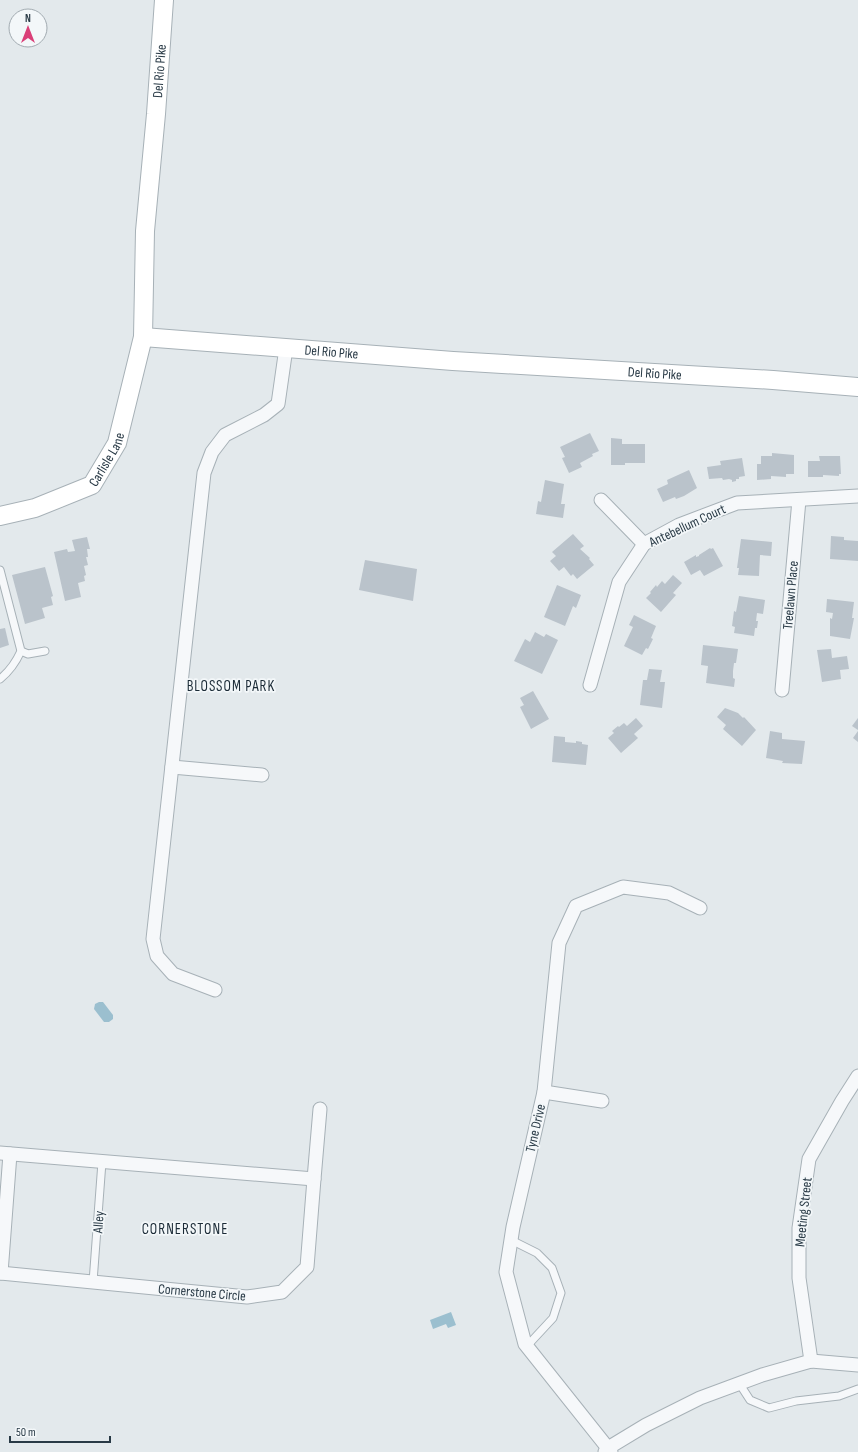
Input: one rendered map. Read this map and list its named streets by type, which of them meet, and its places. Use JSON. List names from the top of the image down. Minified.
{"streets":{"street":["Del Rio Pike","Carlisle Lane","Antebellum Court","Treelawn Place","Tyne Drive","Meeting Street","Cornerstone Circle"],"lane":["Alley"]},"crossings":[["Del Rio Pike","Carlisle Lane"],["Antebellum Court","Treelawn Place"],["Alley","Cornerstone Circle"]],"districts":["BLOSSOM PARK","CORNERSTONE"],"scale_bar":"50 m","north":"top"}
